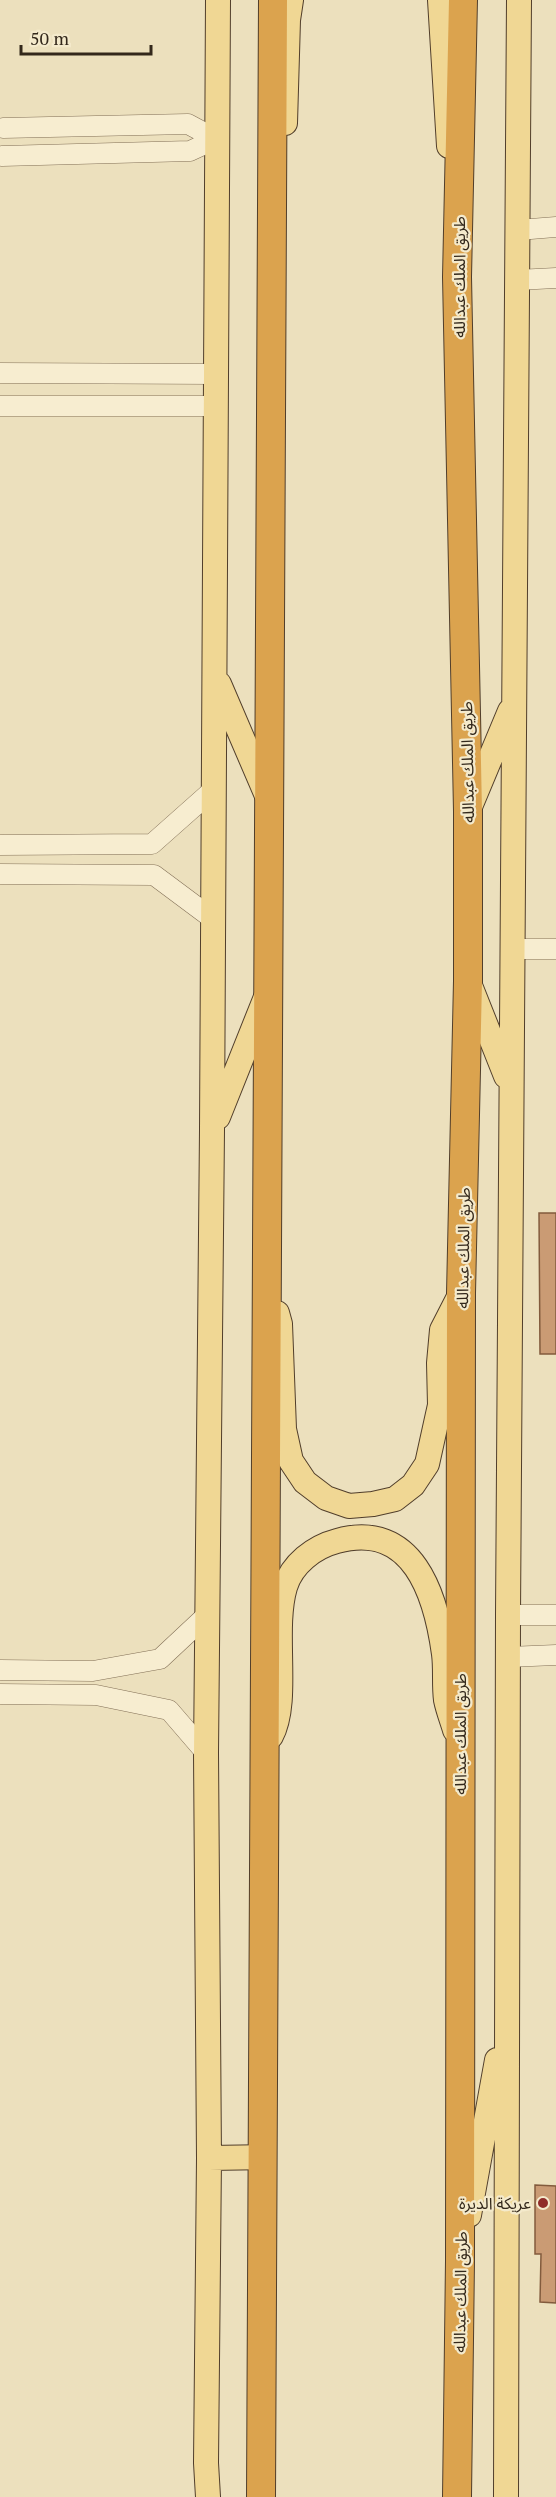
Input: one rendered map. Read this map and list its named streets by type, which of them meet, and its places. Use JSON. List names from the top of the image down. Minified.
{"streets":{"highway":["طريق الملك عبدالله"]},"places":["عريكة الديرة"],"scale_bar":"50 m"}
